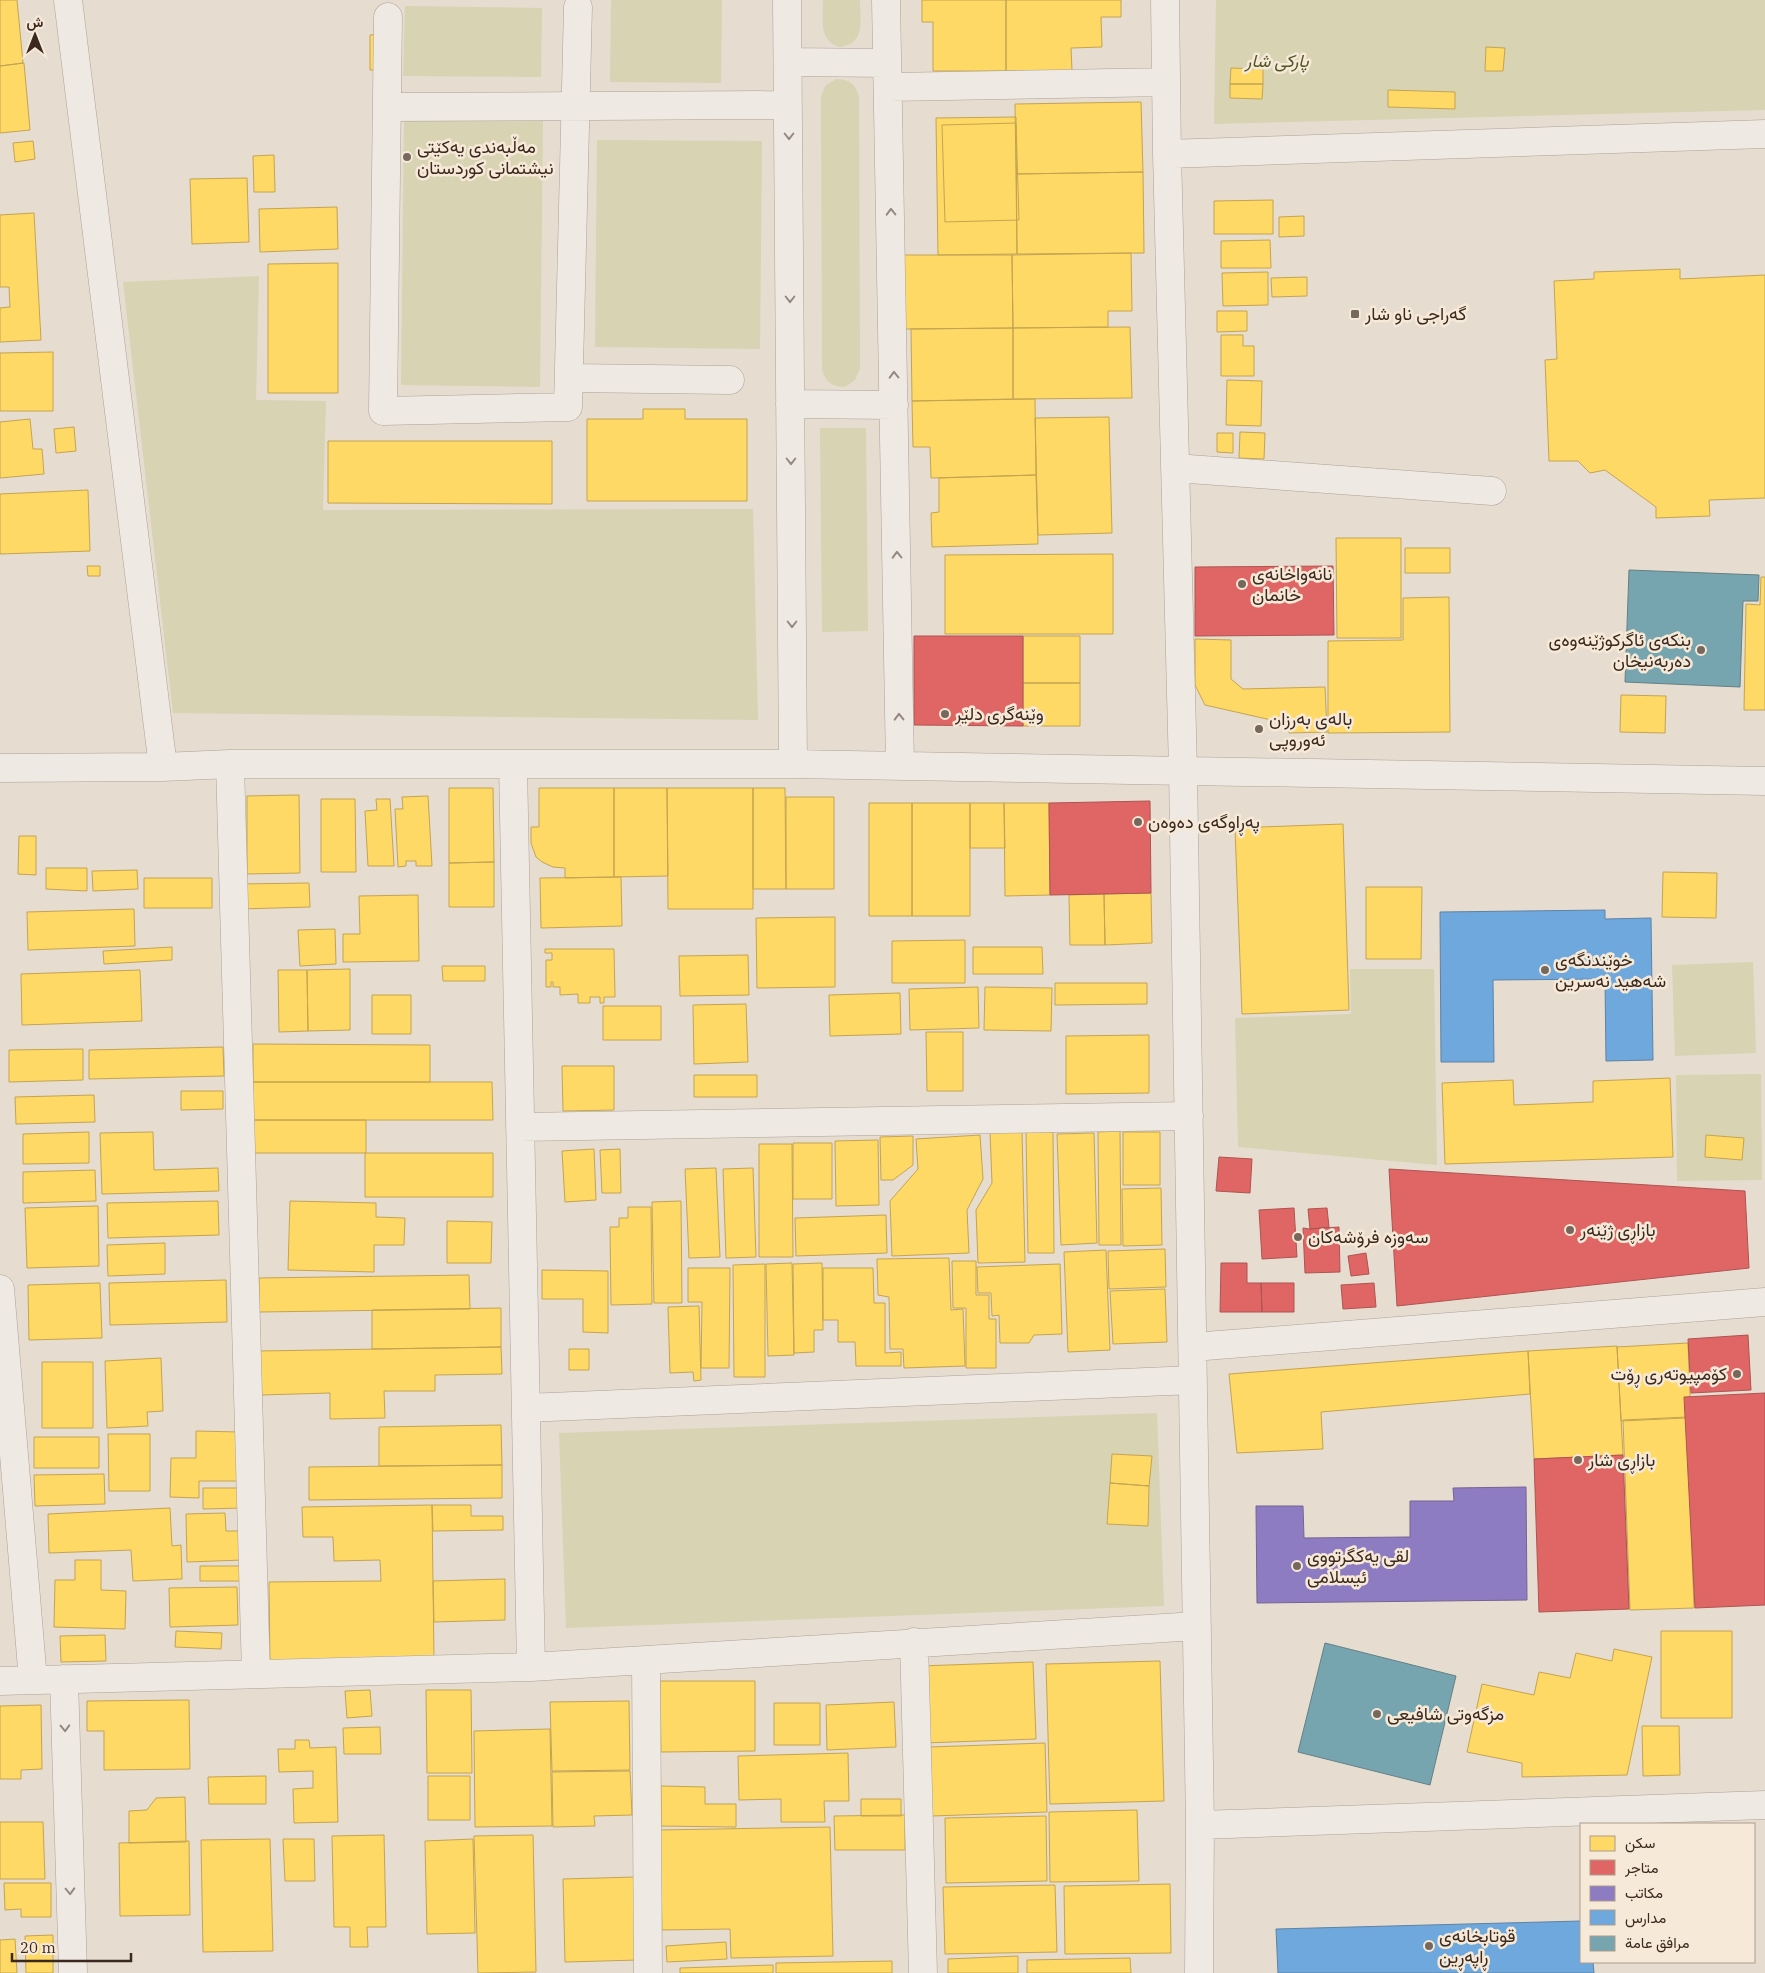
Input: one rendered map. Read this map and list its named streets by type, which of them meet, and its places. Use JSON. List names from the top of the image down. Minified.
{"parks":["پاركى شار"],"places":{"other":["مەڵبەندی یەکێتی نیشتمانی کوردستان","نانەواخانەی خانمان","بنکەی ئاگرکوژێنەوەی دەربەنیخان","وێنەگری دلێر","بالەی بەرزان ئەوروپی","پەڕاوگەی دەوەن","خوێندنگەی شەهید نەسرین","بازاڕی ژێنەر","سەوزە فرۆشەکان","کۆمپیوتەری ڕۆت","بازاڕی شار","لقی یەکگرتووی ئیسلامی","مزگەوتی شافیعی","قوتابخانەی ڕاپەڕین"],"transit":["گەراجی ناو شار"]},"legend":["سكن","متاجر","مكاتب","مدارس","مرافق عامة"],"scale_bar":"20 m","north":"top"}
